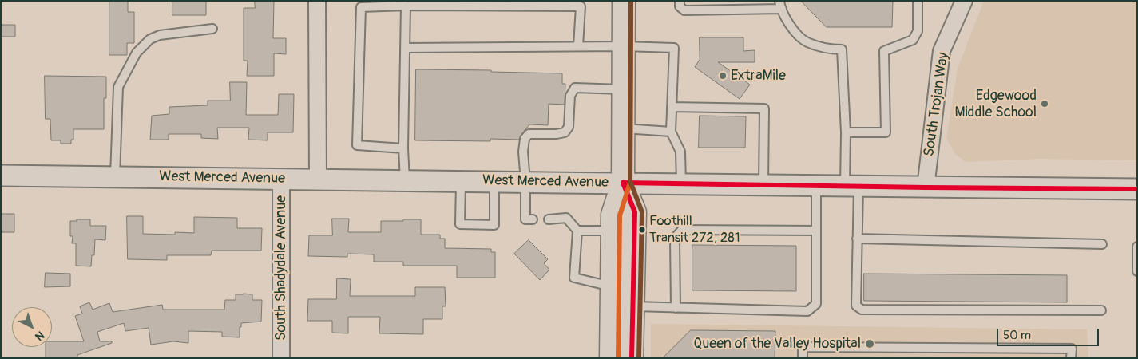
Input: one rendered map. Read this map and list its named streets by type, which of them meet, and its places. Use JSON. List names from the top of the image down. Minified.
{"streets":{"street":["South Trojan Way","West Merced Avenue","South Shadydale Avenue"]},"crossings":[["South Trojan Way","West Merced Avenue"],["West Merced Avenue","South Shadydale Avenue"]],"places":["ExtraMile","Edgewood Middle School","Foothill Transit 272, 281","Queen of the Valley Hospital"],"scale_bar":"50 m","north":"bottom right"}
